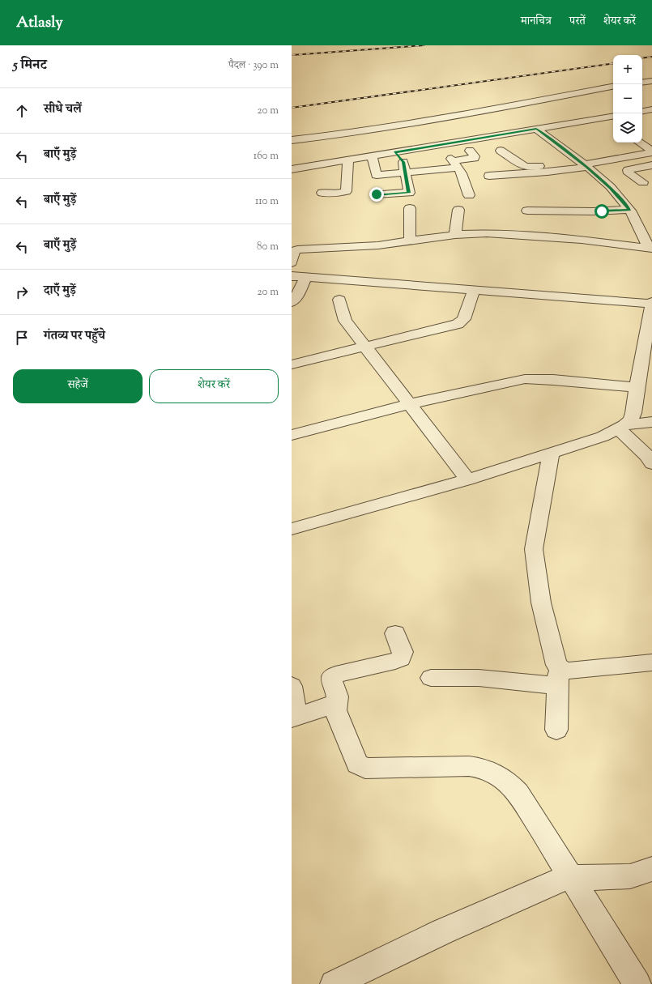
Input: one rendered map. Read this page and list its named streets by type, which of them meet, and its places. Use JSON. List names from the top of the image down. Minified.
{"page":{"header":"Atlasly","nav":["मानचित्र","परतें","शेयर करें"],"heading":["5 मिनट","पैदल · 390 m"],"map_buttons":["+","−"],"list":[["सीधे चलें","20 m"],["बाएँ मुड़ें","160 m"],["बाएँ मुड़ें","110 m"],["बाएँ मुड़ें","80 m"],["दाएँ मुड़ें","20 m"],"गंतव्य पर पहुँचे"],"buttons":["सहेजें","शेयर करें"]}}
